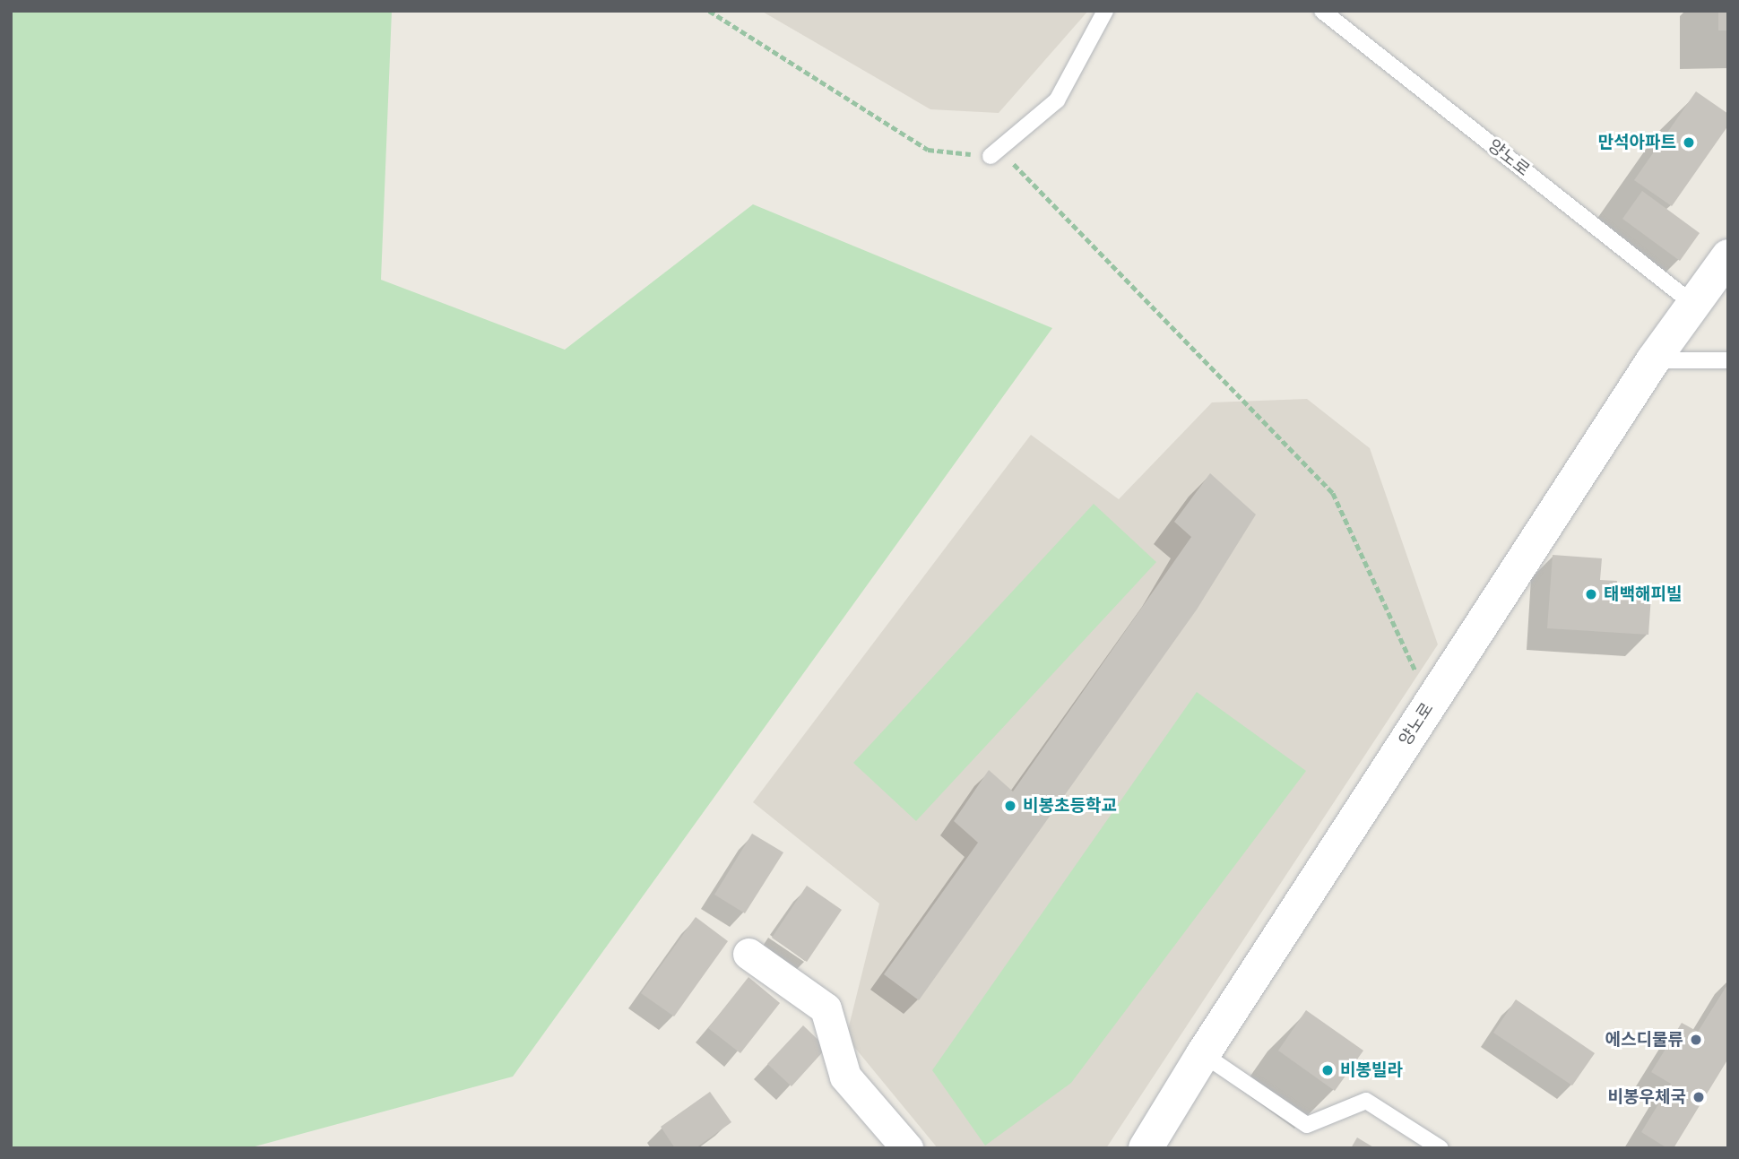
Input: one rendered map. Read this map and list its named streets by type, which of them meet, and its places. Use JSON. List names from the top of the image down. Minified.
{"streets":{"street":["양노로"]},"places":["만석아파트","태백해피빌","비봉초등학교","에스디물류","비봉빌라","비봉우체국"]}
